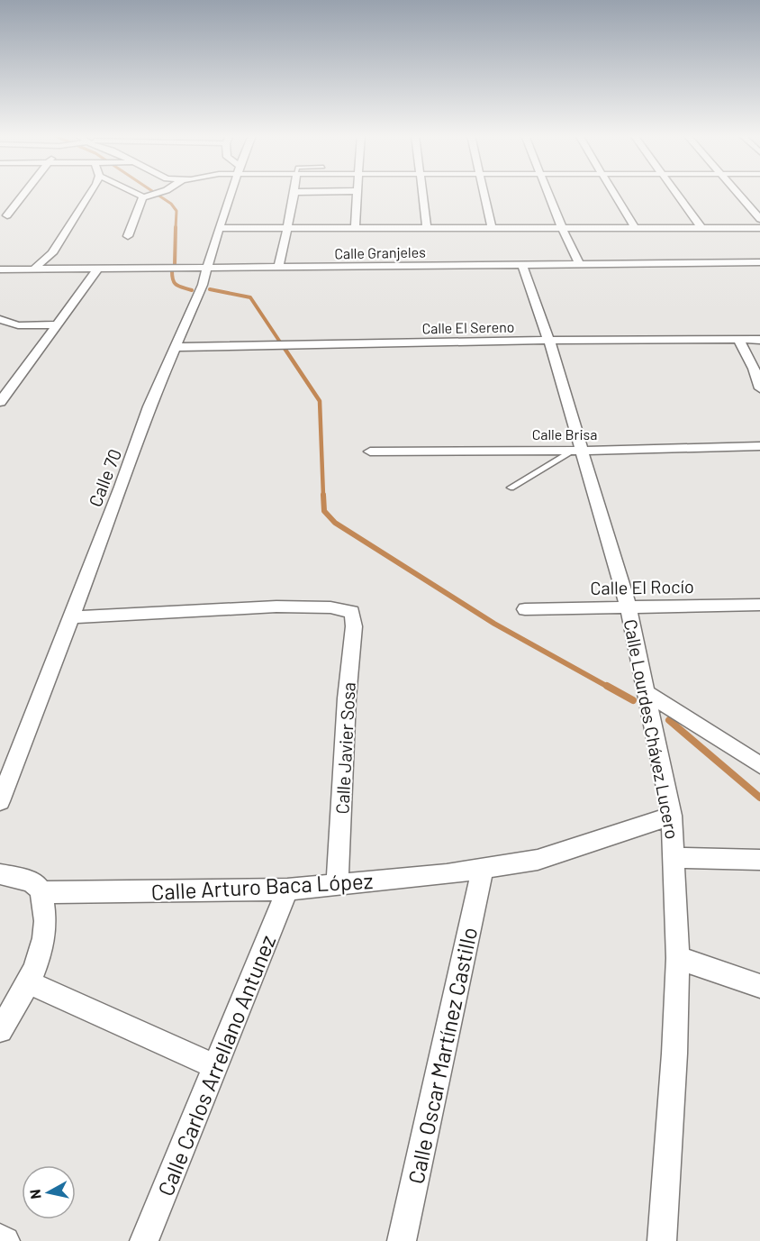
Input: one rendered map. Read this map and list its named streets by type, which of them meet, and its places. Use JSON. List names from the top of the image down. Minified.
{"streets":{"street":["Calle Granjeles","Calle El Sereno","Calle Brisa","Calle 70","Calle El Rocío","Calle Lourdes Chávez Lucero","Calle Javier Sosa","Calle Arturo Baca López","Calle Oscar Martínez Castillo","Calle Carlos Arrellano Antunez"]},"crossings":[["Calle Granjeles","Calle 70"],["Calle Granjeles","Calle Lourdes Chávez Lucero"],["Calle El Sereno","Calle 70"],["Calle El Sereno","Calle Lourdes Chávez Lucero"],["Calle Brisa","Calle Lourdes Chávez Lucero"],["Calle 70","Calle Javier Sosa"],["Calle El Rocío","Calle Lourdes Chávez Lucero"],["Calle Lourdes Chávez Lucero","Calle Arturo Baca López"],["Calle Javier Sosa","Calle Arturo Baca López"],["Calle Arturo Baca López","Calle Oscar Martínez Castillo"],["Calle Arturo Baca López","Calle Carlos Arrellano Antunez"]],"north":"left"}
